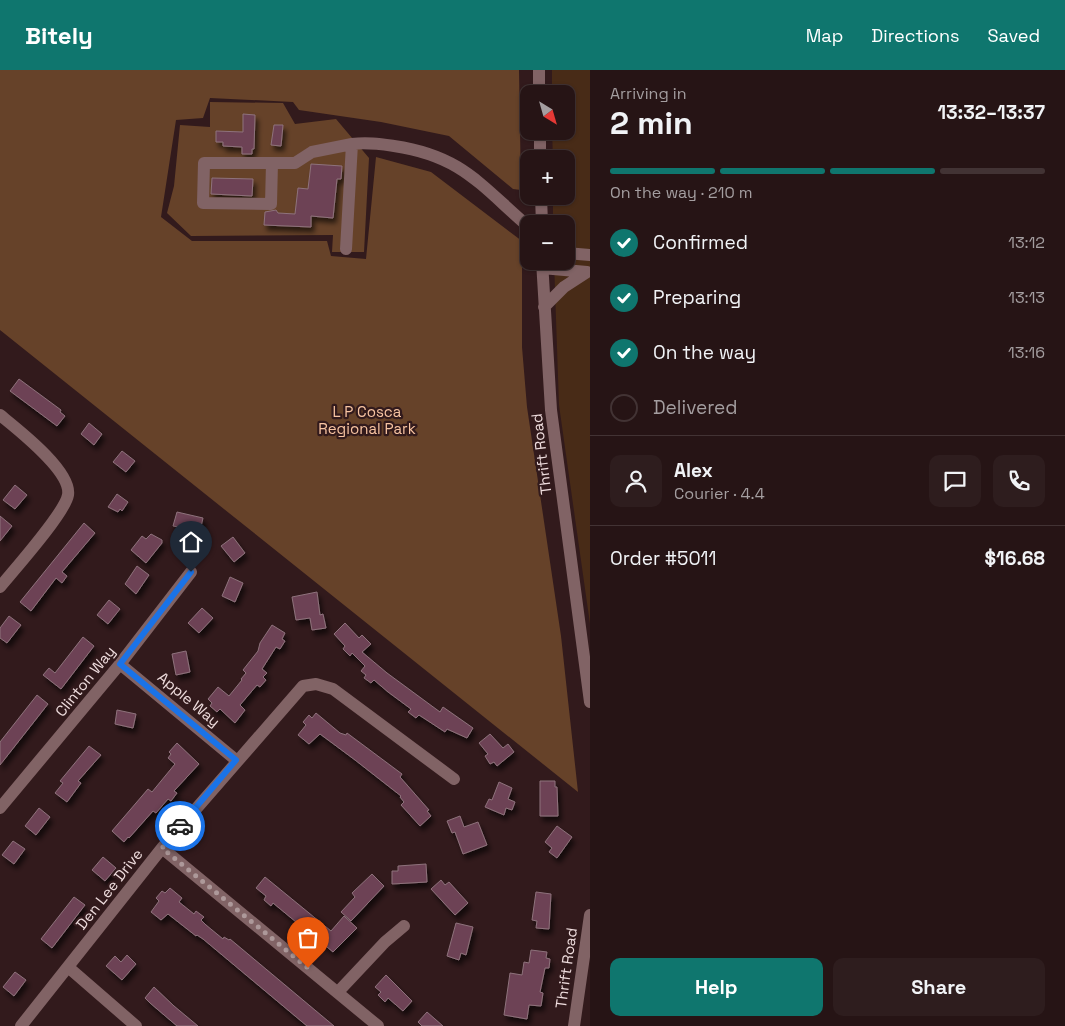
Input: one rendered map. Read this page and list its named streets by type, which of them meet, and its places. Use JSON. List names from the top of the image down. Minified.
{"streets":{"street":["Thrift Road","Clinton Way","Apple Way","Den Lee Drive"]},"crossings":[["Clinton Way","Apple Way"],["Apple Way","Den Lee Drive"]],"parks":["L P Cosca Regional Park"],"north":"bottom right","page":{"header":"Bitely","nav":["Map","Directions","Saved"],"heading":["2 min","Arriving in","13:32–13:37"],"panel":["Alex","Courier · 4.4","Order #5011","$16.68"],"map_buttons":["+","−"],"bar":"On the way · 210 m","list":[["Confirmed","13:12"],["Preparing","13:13"],["On the way","13:16"],"Delivered"],"buttons":["Help","Share"]}}
